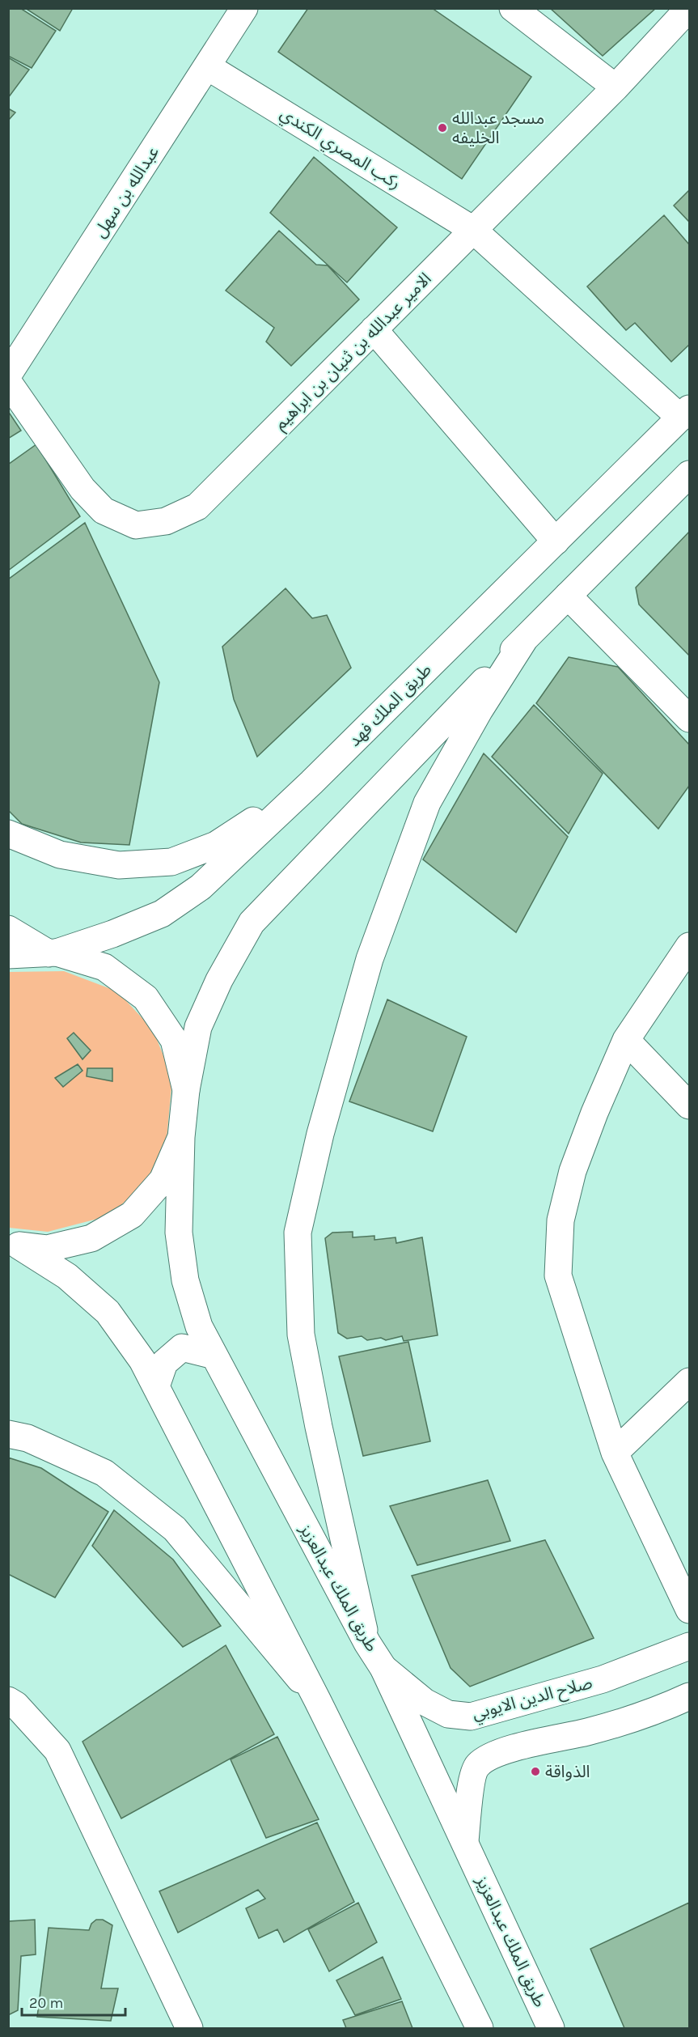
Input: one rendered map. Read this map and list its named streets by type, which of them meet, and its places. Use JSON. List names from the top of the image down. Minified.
{"streets":{"main road":["ركب المصري الكندي","عبدالله بن سهل","الامير عبدالله بن ثنيان بن ابراهيم","طريق الملك فهد","طريق الملك عبدالعزيز","صلاح الدين الايوبي"]},"crossings":[["ركب المصري الكندي","عبدالله بن سهل"],["ركب المصري الكندي","الامير عبدالله بن ثنيان بن ابراهيم"],["ركب المصري الكندي","طريق الملك فهد"],["طريق الملك عبدالعزيز","صلاح الدين الايوبي"]],"places":["مسجد عبدالله الخليفه","الذواقة"],"scale_bar":"20 m"}
